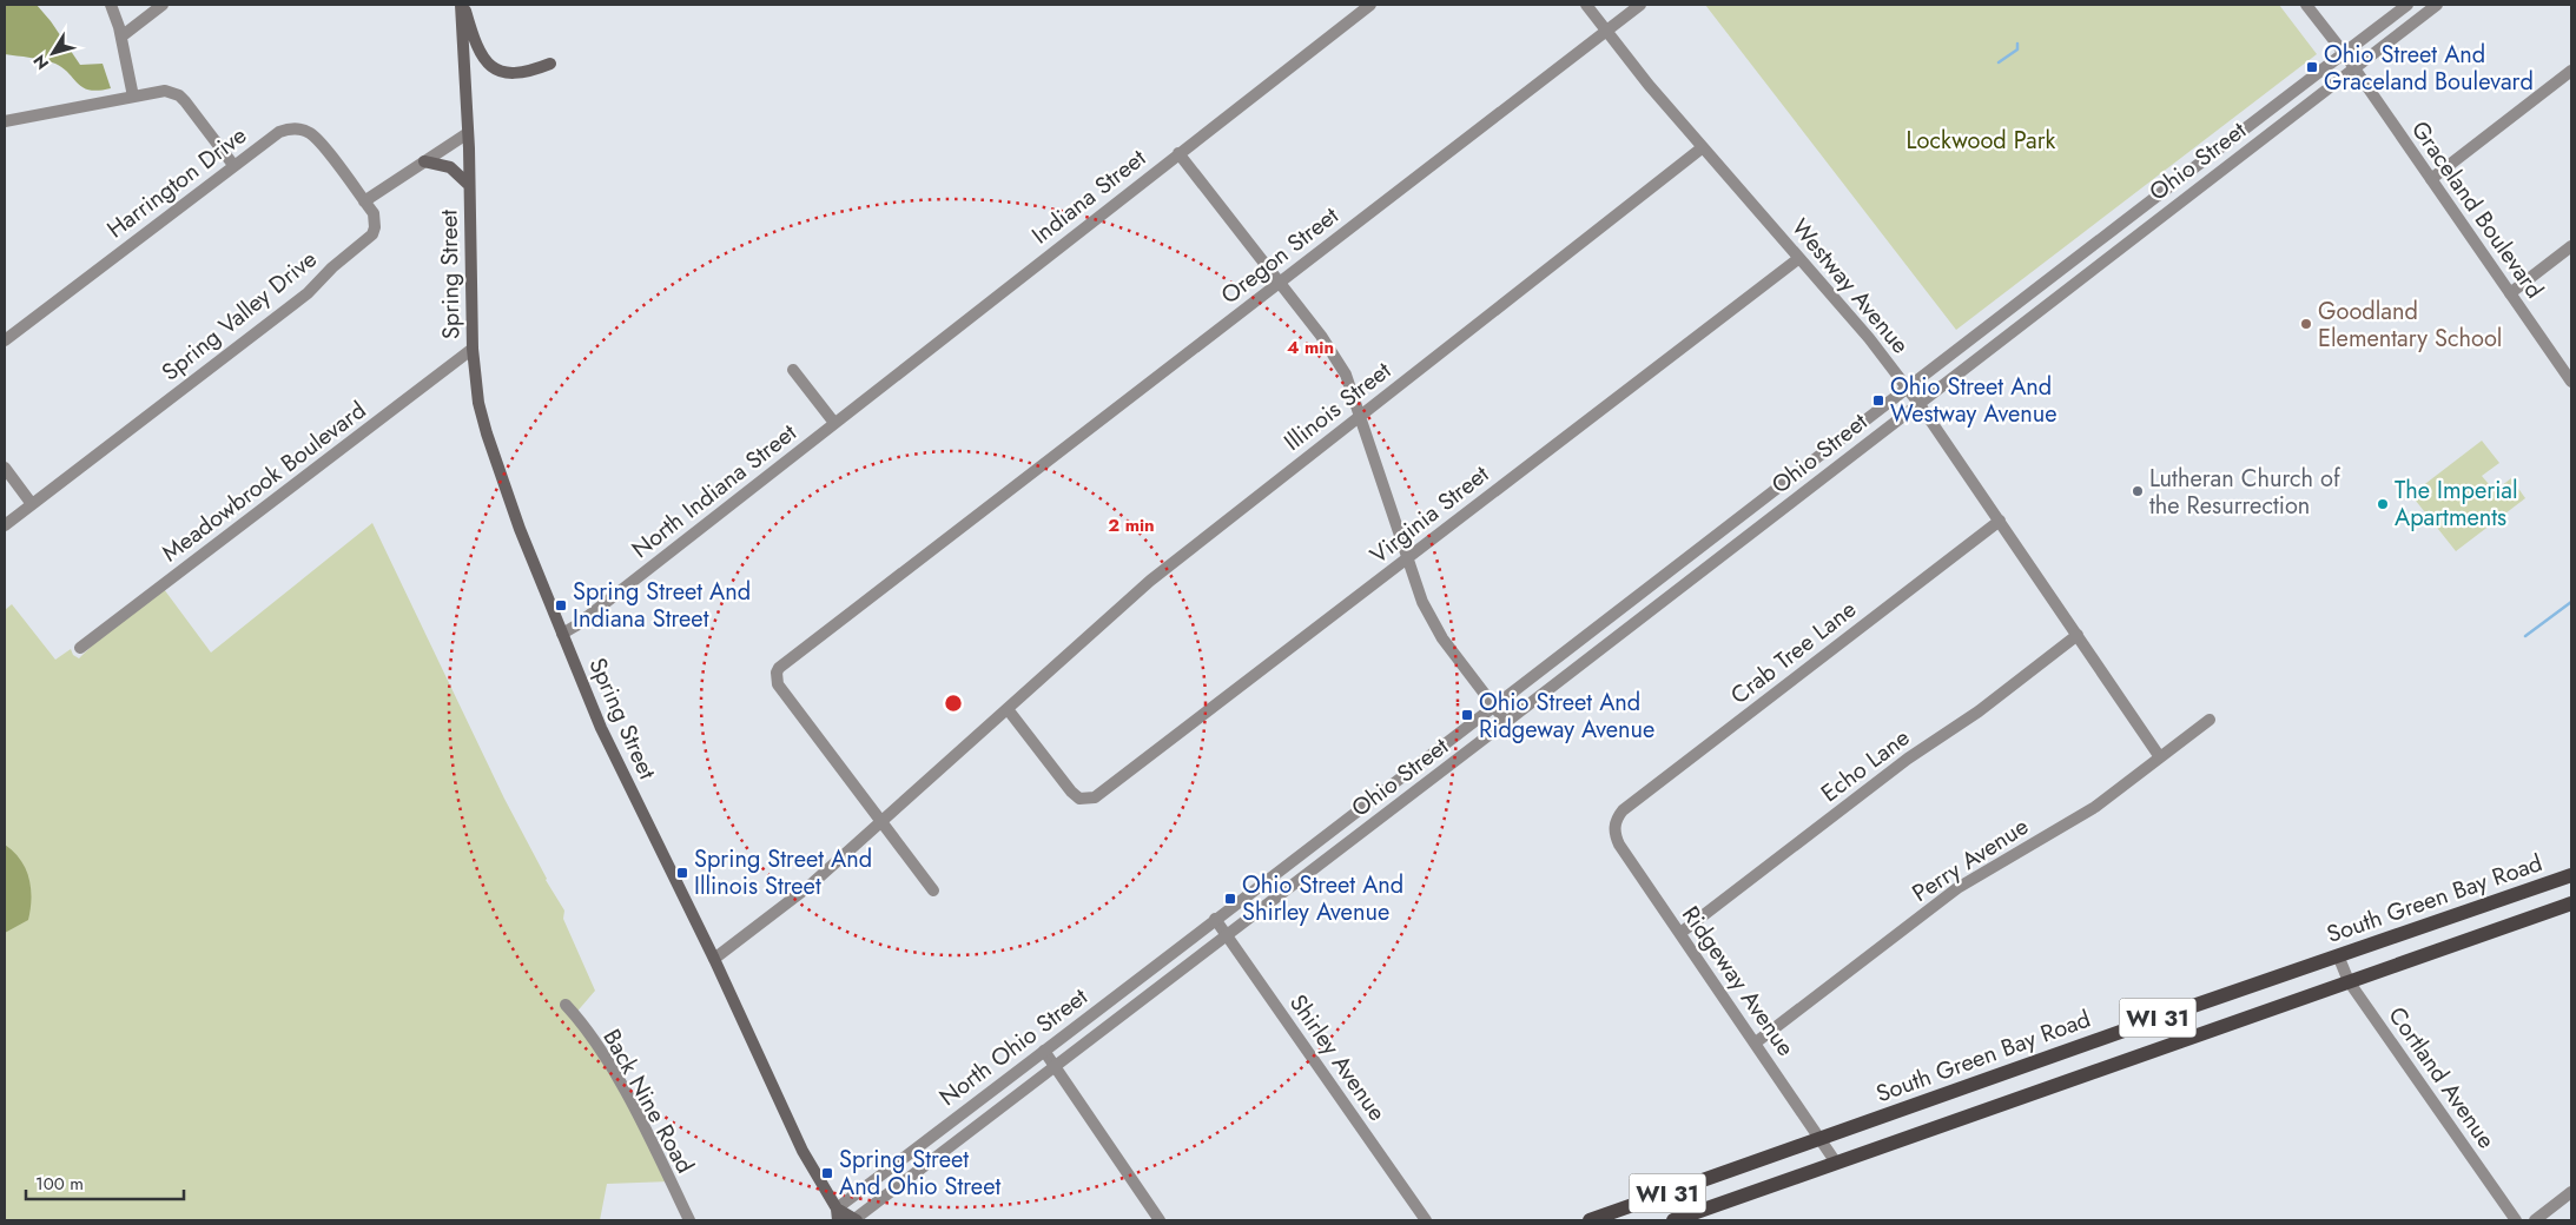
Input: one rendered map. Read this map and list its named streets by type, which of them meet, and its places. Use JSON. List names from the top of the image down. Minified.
{"streets":{"main road":["Spring Street","South Green Bay Road","WI 31"],"street":["Ohio Street","Harrington Drive","Indiana Street","Graceland Boulevard","Oregon Street","Westway Avenue","Spring Valley Drive","Illinois Street","Meadowbrook Boulevard","North Indiana Street","Virginia Street","Crab Tree Lane","Echo Lane","Perry Avenue","Ridgeway Avenue","North Ohio Street","Shirley Avenue","Cortland Avenue","Back Nine Road"]},"crossings":[["Ohio Street","Graceland Boulevard"],["Ohio Street","Westway Avenue"],["Ohio Street","North Ohio Street"],["Ohio Street","Shirley Avenue"],["Harrington Drive","Spring Valley Drive"],["Indiana Street","North Indiana Street"],["Oregon Street","Westway Avenue"],["Oregon Street","Illinois Street"],["Spring Street","Illinois Street"],["Spring Street","Meadowbrook Boulevard"],["Spring Street","North Indiana Street"],["Spring Street","North Ohio Street"],["Westway Avenue","Illinois Street"],["Westway Avenue","Virginia Street"],["Westway Avenue","Crab Tree Lane"],["Westway Avenue","Echo Lane"],["Westway Avenue","Perry Avenue"],["Illinois Street","Virginia Street"],["Crab Tree Lane","Ridgeway Avenue"],["Echo Lane","Ridgeway Avenue"],["Perry Avenue","Ridgeway Avenue"],["South Green Bay Road","Ridgeway Avenue"],["South Green Bay Road","Cortland Avenue"],["North Ohio Street","Shirley Avenue"]],"parks":["Lockwood Park"],"places":{"transit":["Ohio Street And Graceland Boulevard","Ohio Street And Westway Avenue","Spring Street And Indiana Street","Ohio Street And Ridgeway Avenue","Spring Street And Illinois Street","Ohio Street And Shirley Avenue","Spring Street And Ohio Street"],"other":["Goodland Elementary School","Lutheran Church of the Resurrection","The Imperial Apartments"]},"scale_bar":"100 m","north":"bottom left","rings":["4 min","2 min"]}
